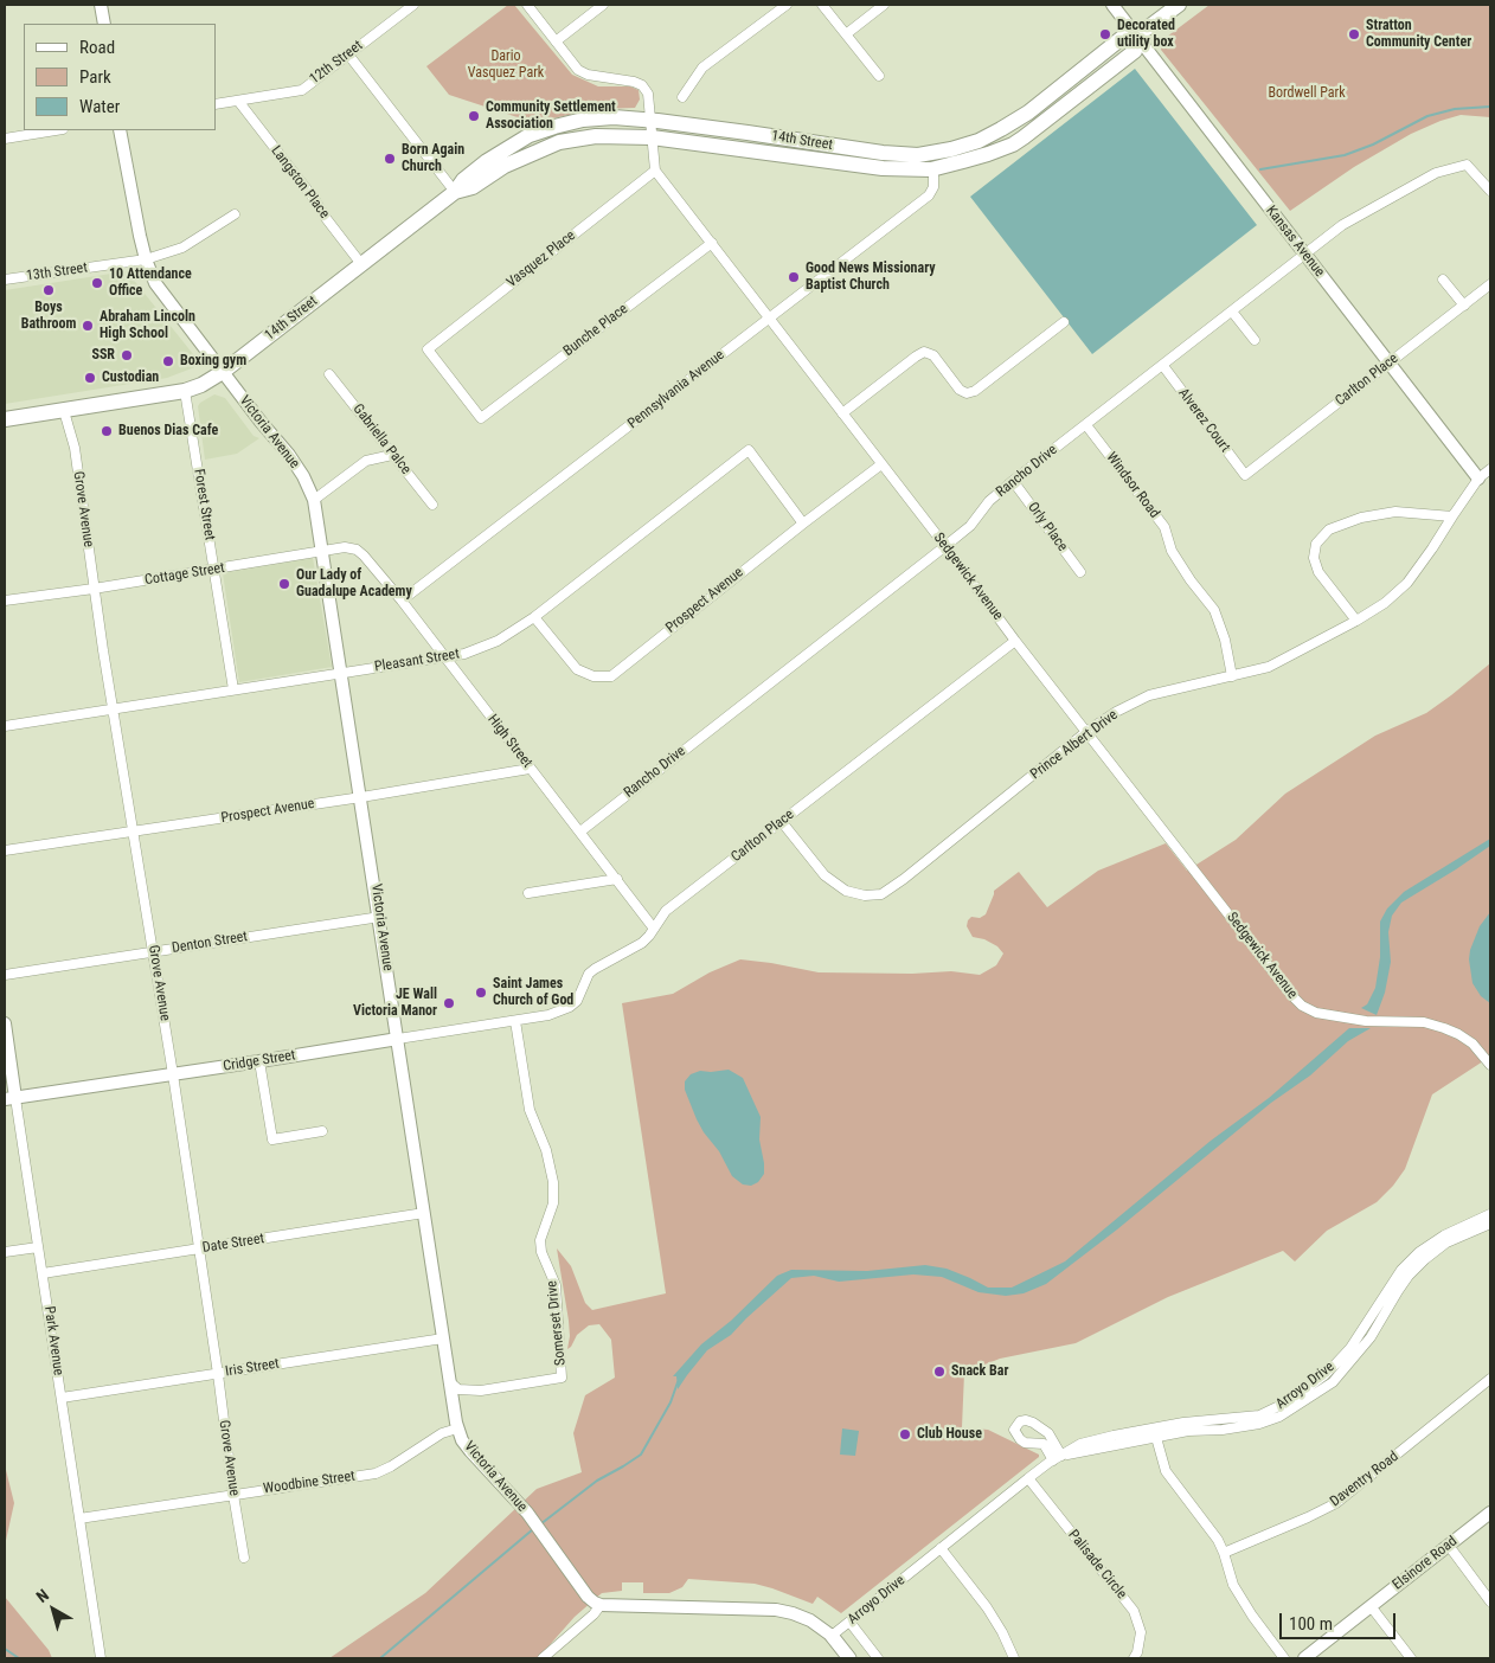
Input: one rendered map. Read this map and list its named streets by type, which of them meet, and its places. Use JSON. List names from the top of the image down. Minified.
{"streets":{"main road":["14th Street"],"street":["12th Street","Langston Place","Kansas Avenue","Vasquez Place","13th Street","Bunche Place","Carlton Place","Pennsylvania Avenue","Alverez Court","Victoria Avenue","Gabriella Palce","Rancho Drive","Windsor Road","Forest Street","Grove Avenue","Orly Place","Cottage Street","Sedgewick Avenue","Prospect Avenue","Pleasant Street","High Street","Prince Albert Drive","Denton Street","Cridge Street","Date Street","Somerset Drive","Park Avenue","Iris Street","Arroyo Drive","Daventry Road","Woodbine Street","Elsinore Road","Palisade Circle"]},"crossings":[["12th Street","Langston Place"],["14th Street","Langston Place"],["14th Street","Kansas Avenue"],["14th Street","Pennsylvania Avenue"],["14th Street","Victoria Avenue"],["14th Street","Forest Street"],["14th Street","Grove Avenue"],["Kansas Avenue","Carlton Place"],["Kansas Avenue","Rancho Drive"],["Kansas Avenue","Prince Albert Drive"],["Vasquez Place","Bunche Place"],["Vasquez Place","Sedgewick Avenue"],["13th Street","Victoria Avenue"],["Bunche Place","Sedgewick Avenue"],["Carlton Place","Alverez Court"],["Carlton Place","Sedgewick Avenue"],["Carlton Place","High Street"],["Carlton Place","Prince Albert Drive"],["Carlton Place","Cridge Street"],["Carlton Place","Somerset Drive"],["Pennsylvania Avenue","Sedgewick Avenue"],["Pennsylvania Avenue","High Street"],["Alverez Court","Rancho Drive"],["Victoria Avenue","Cottage Street"],["Victoria Avenue","Prospect Avenue"],["Victoria Avenue","Pleasant Street"],["Victoria Avenue","Denton Street"],["Victoria Avenue","Cridge Street"],["Victoria Avenue","Date Street"],["Victoria Avenue","Somerset Drive"],["Victoria Avenue","Iris Street"],["Victoria Avenue","Woodbine Street"],["Rancho Drive","Windsor Road"],["Rancho Drive","Orly Place"],["Rancho Drive","Sedgewick Avenue"],["Rancho Drive","High Street"],["Windsor Road","Prince Albert Drive"],["Forest Street","Cottage Street"],["Forest Street","Pleasant Street"],["Grove Avenue","Cottage Street"],["Grove Avenue","Prospect Avenue"],["Grove Avenue","Pleasant Street"],["Grove Avenue","Denton Street"],["Grove Avenue","Cridge Street"],["Grove Avenue","Date Street"],["Grove Avenue","Iris Street"],["Grove Avenue","Woodbine Street"],["Cottage Street","High Street"],["Sedgewick Avenue","Prospect Avenue"],["Sedgewick Avenue","Prince Albert Drive"],["Prospect Avenue","Pleasant Street"],["Prospect Avenue","High Street"],["Pleasant Street","High Street"],["Cridge Street","Somerset Drive"],["Cridge Street","Park Avenue"],["Date Street","Park Avenue"],["Park Avenue","Iris Street"],["Park Avenue","Woodbine Street"],["Arroyo Drive","Palisade Circle"]],"parks":["Dario Vasquez Park","Bordwell Park"],"places":["Decorated utility box","Stratton Community Center","Community Settlement Association","Born Again Church","Good News Missionary Baptist Church","10 Attendance Office","Boys Bathroom","Abraham Lincoln High School","SSR","Boxing gym","Custodian","Buenos Dias Cafe","Our Lady of Guadalupe Academy","Saint James Church of God","JE Wall Victoria Manor","Snack Bar","Club House"],"legend":["Road","Park","Water"],"scale_bar":"100 m","north":"top left"}
